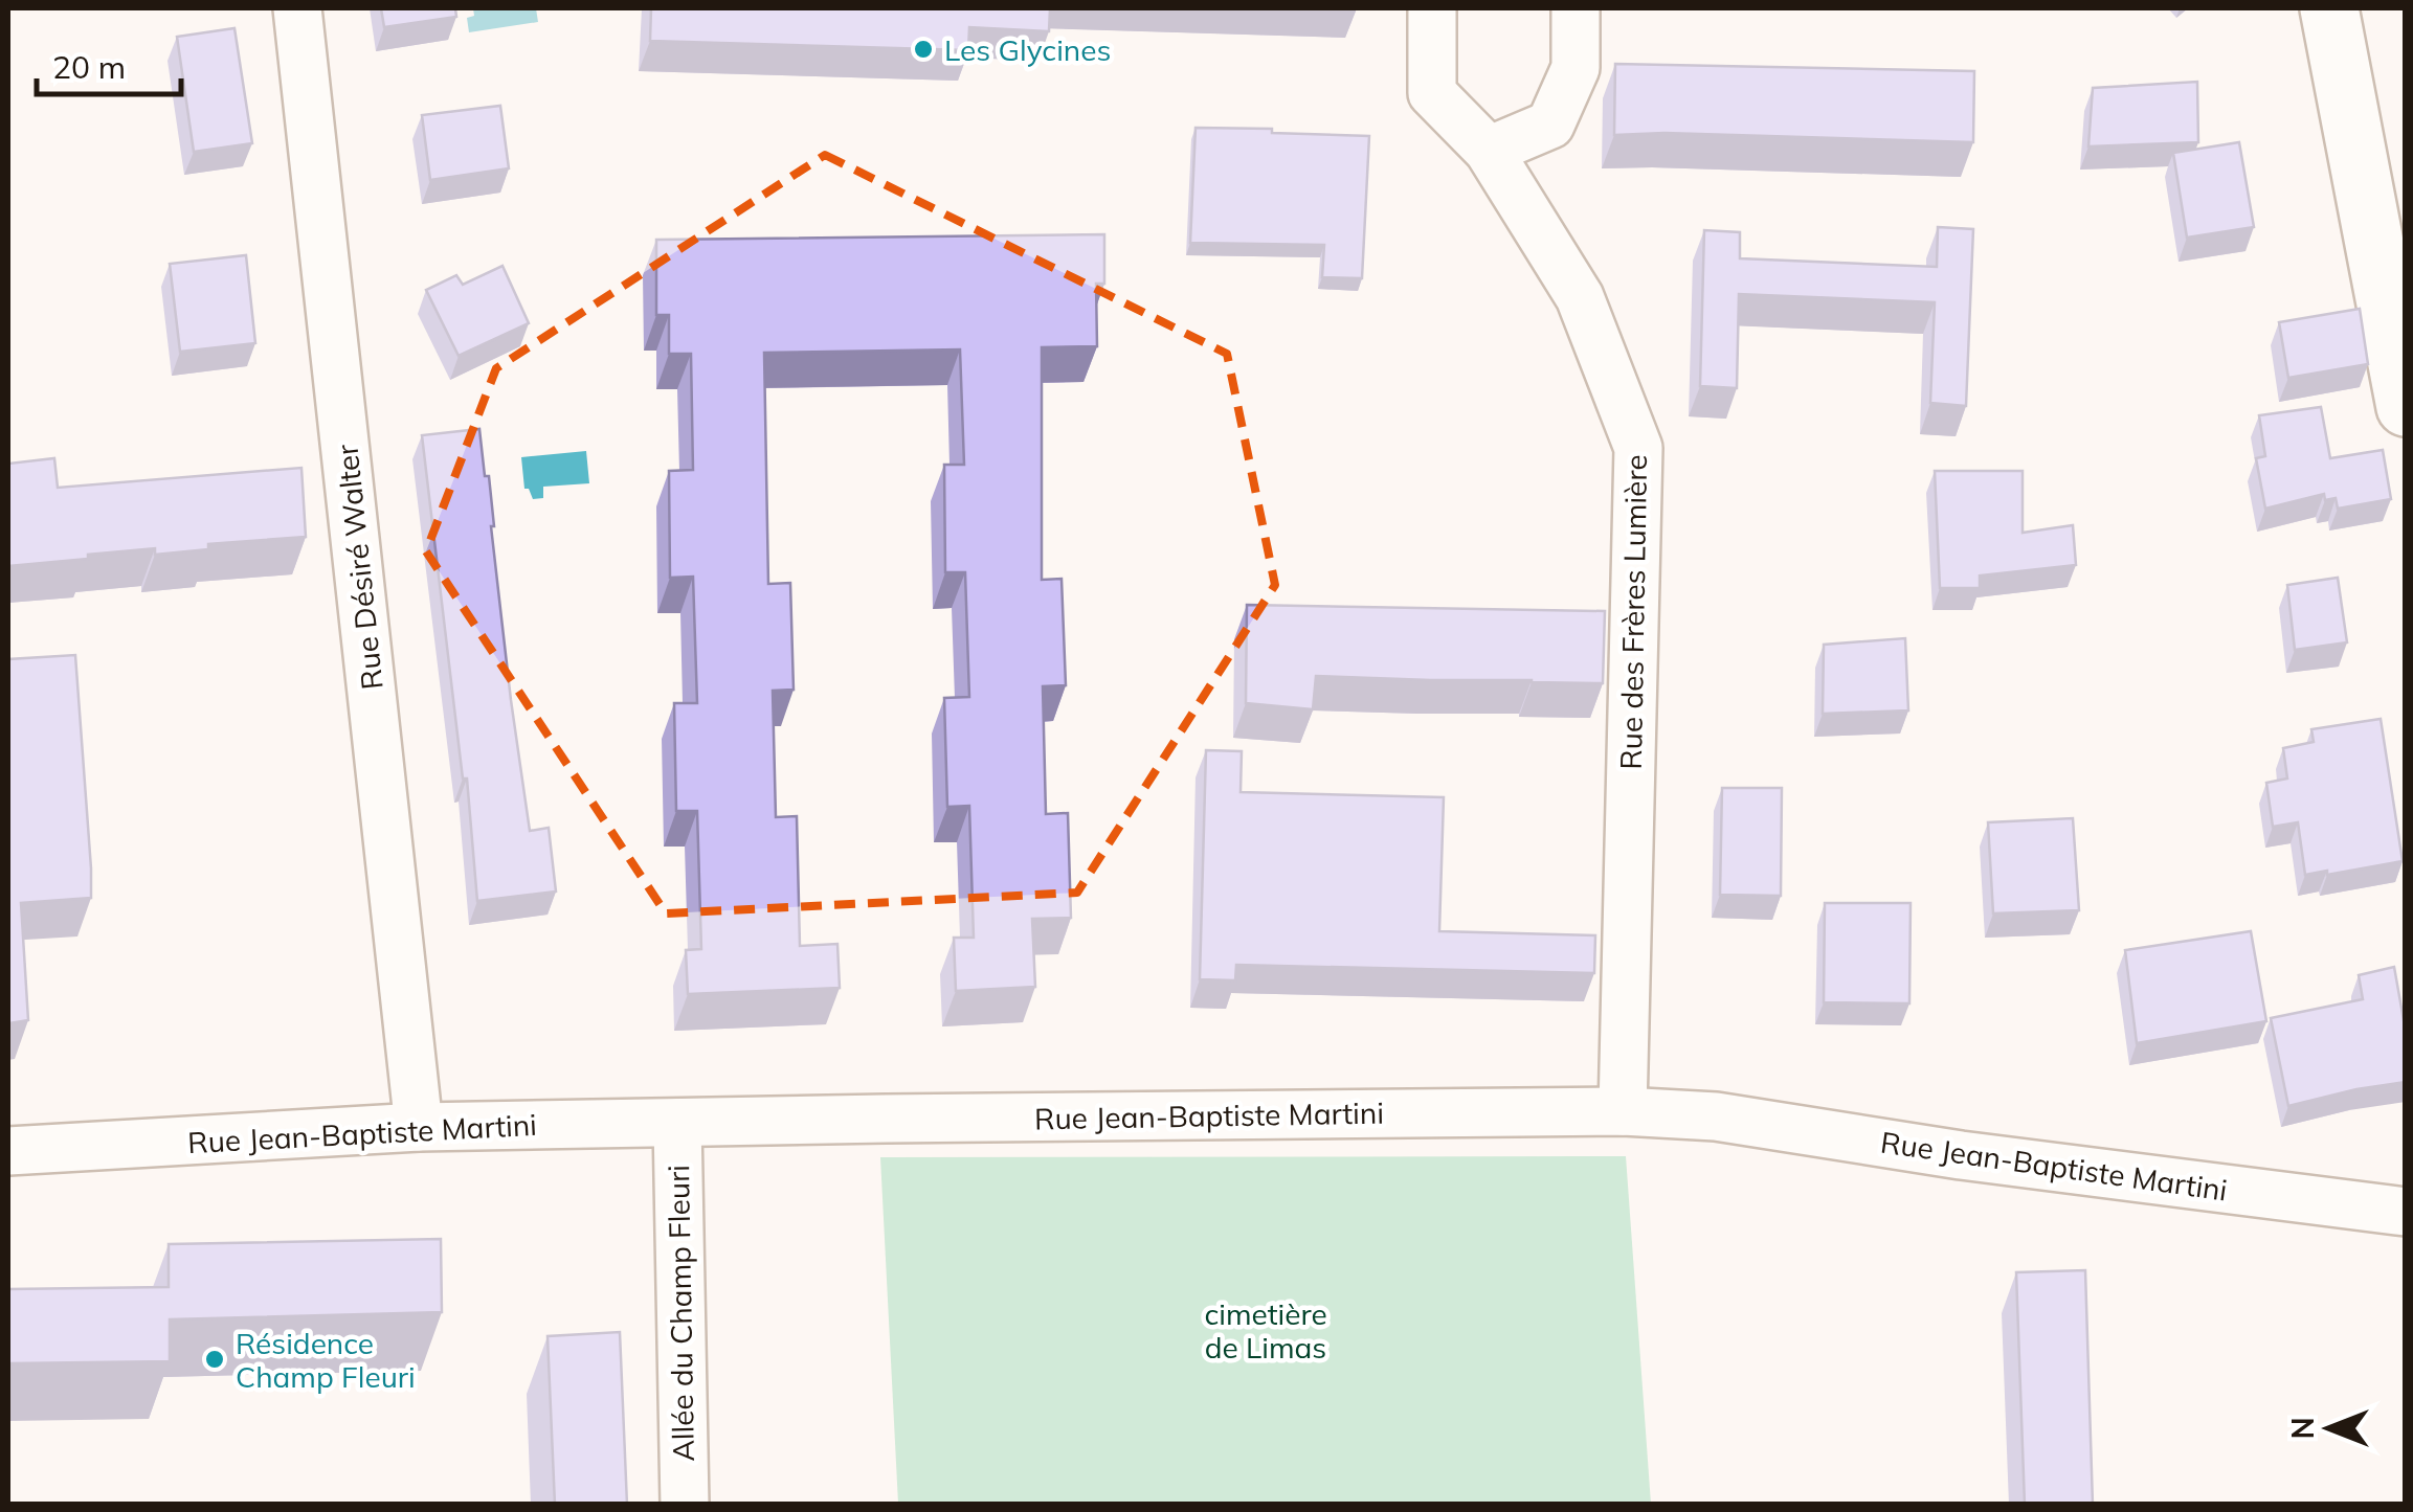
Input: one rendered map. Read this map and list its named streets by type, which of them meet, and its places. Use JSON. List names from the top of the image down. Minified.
{"streets":{"street":["Rue Désiré Walter","Rue des Frères Lumière","Rue Jean-Baptiste Martini","Allée du Champ Fleuri"]},"crossings":[["Rue Désiré Walter","Rue Jean-Baptiste Martini"],["Rue des Frères Lumière","Rue Jean-Baptiste Martini"],["Rue Jean-Baptiste Martini","Allée du Champ Fleuri"]],"parks":["cimetière de Limas"],"places":["Les Glycines","Résidence Champ Fleuri"],"scale_bar":"20 m","north":"left"}
